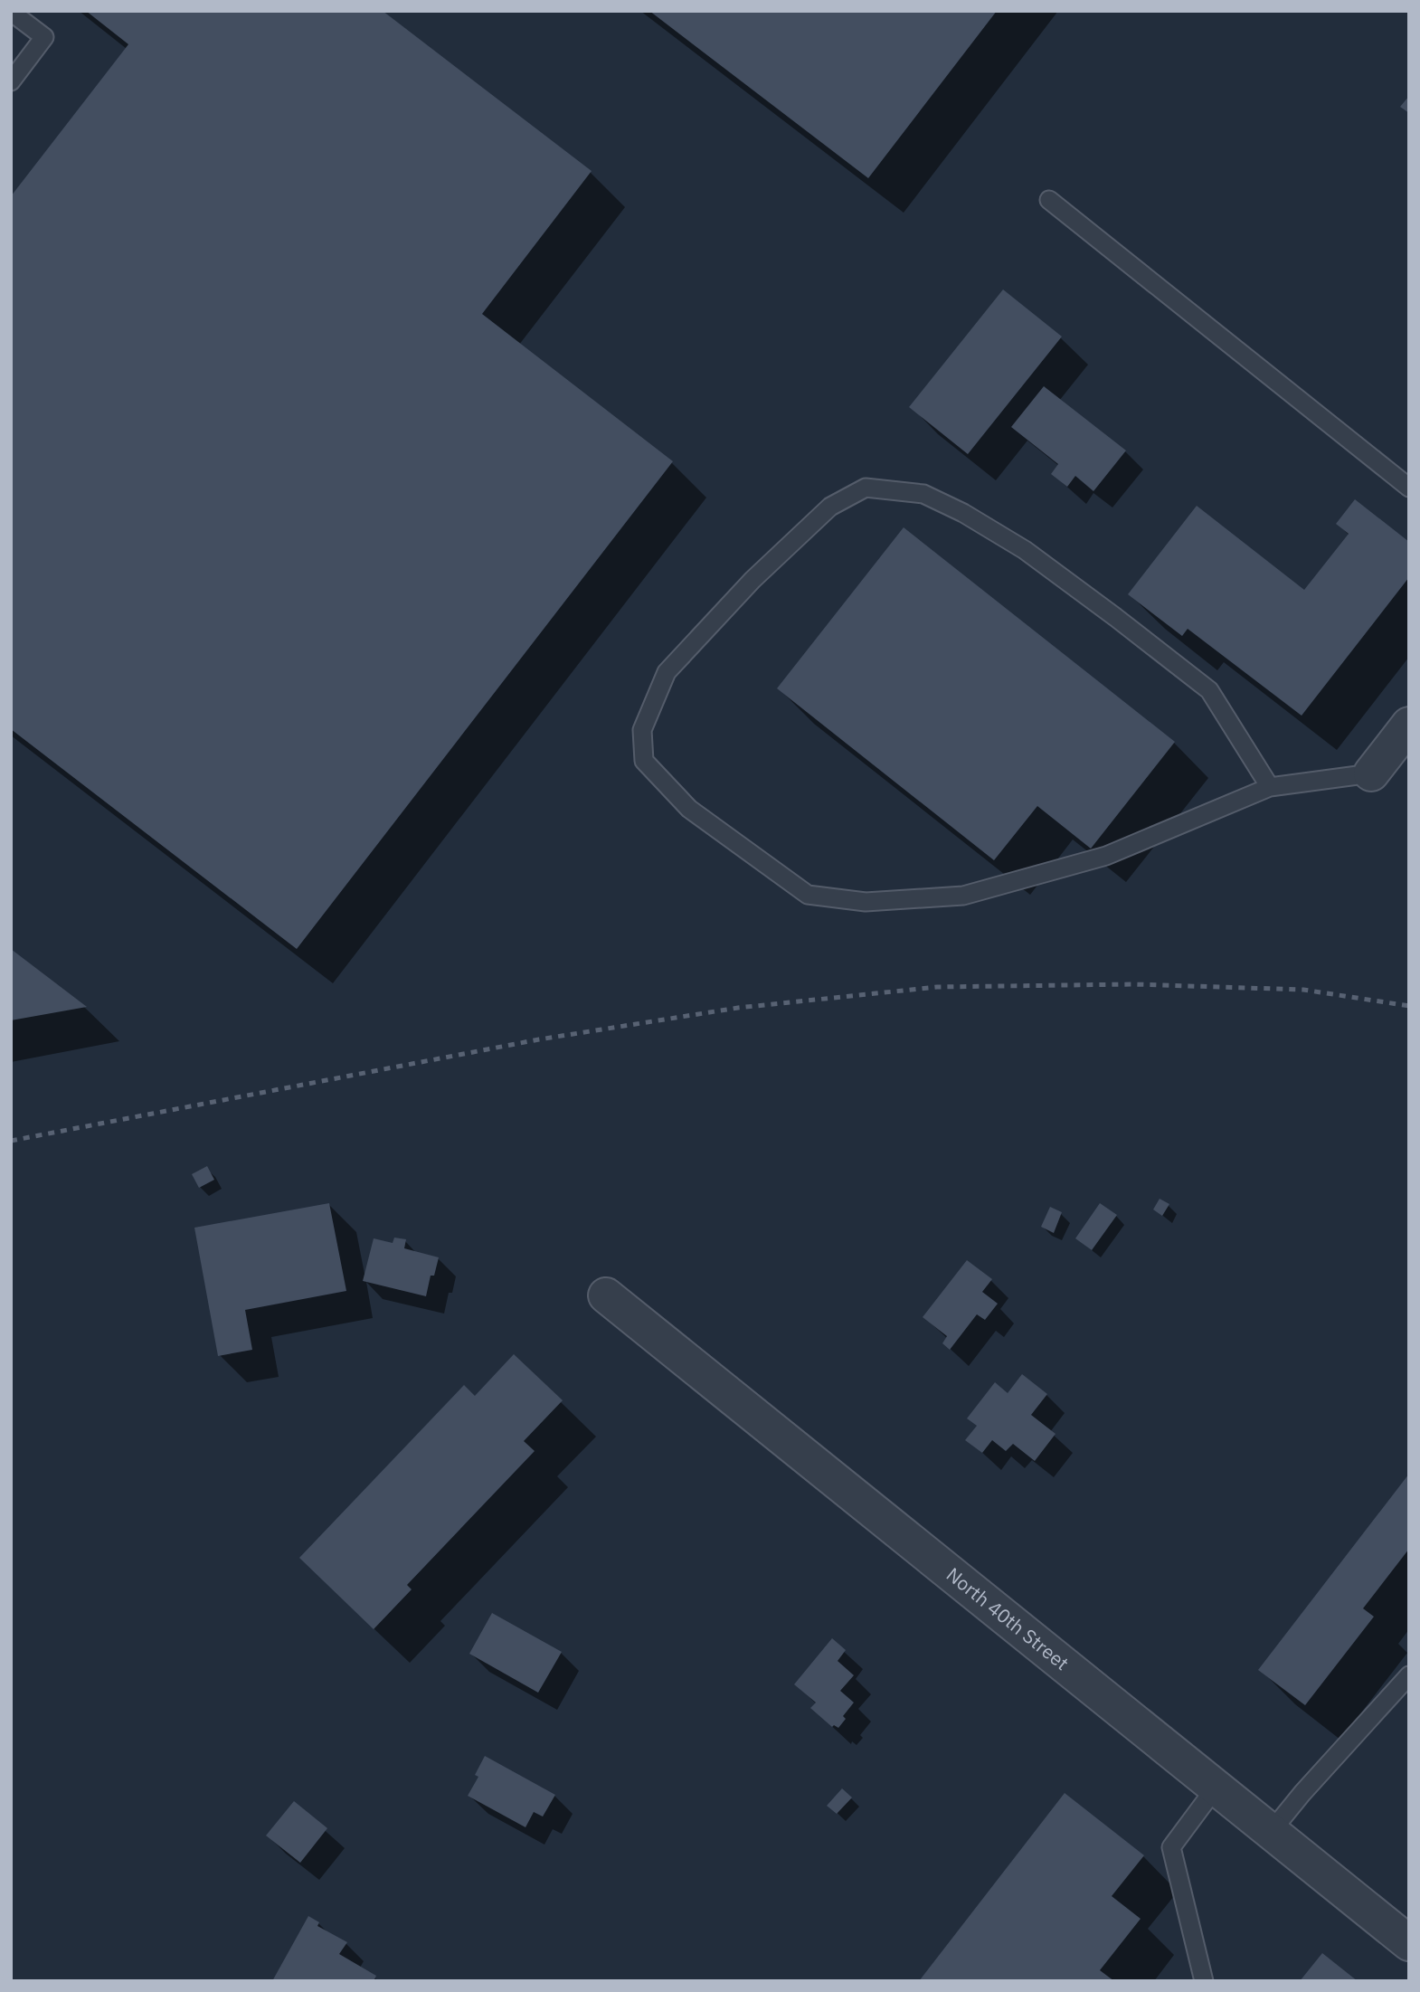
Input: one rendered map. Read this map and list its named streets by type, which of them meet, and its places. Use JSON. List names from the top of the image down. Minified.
{"streets":{"street":["North 40th Street"]}}
